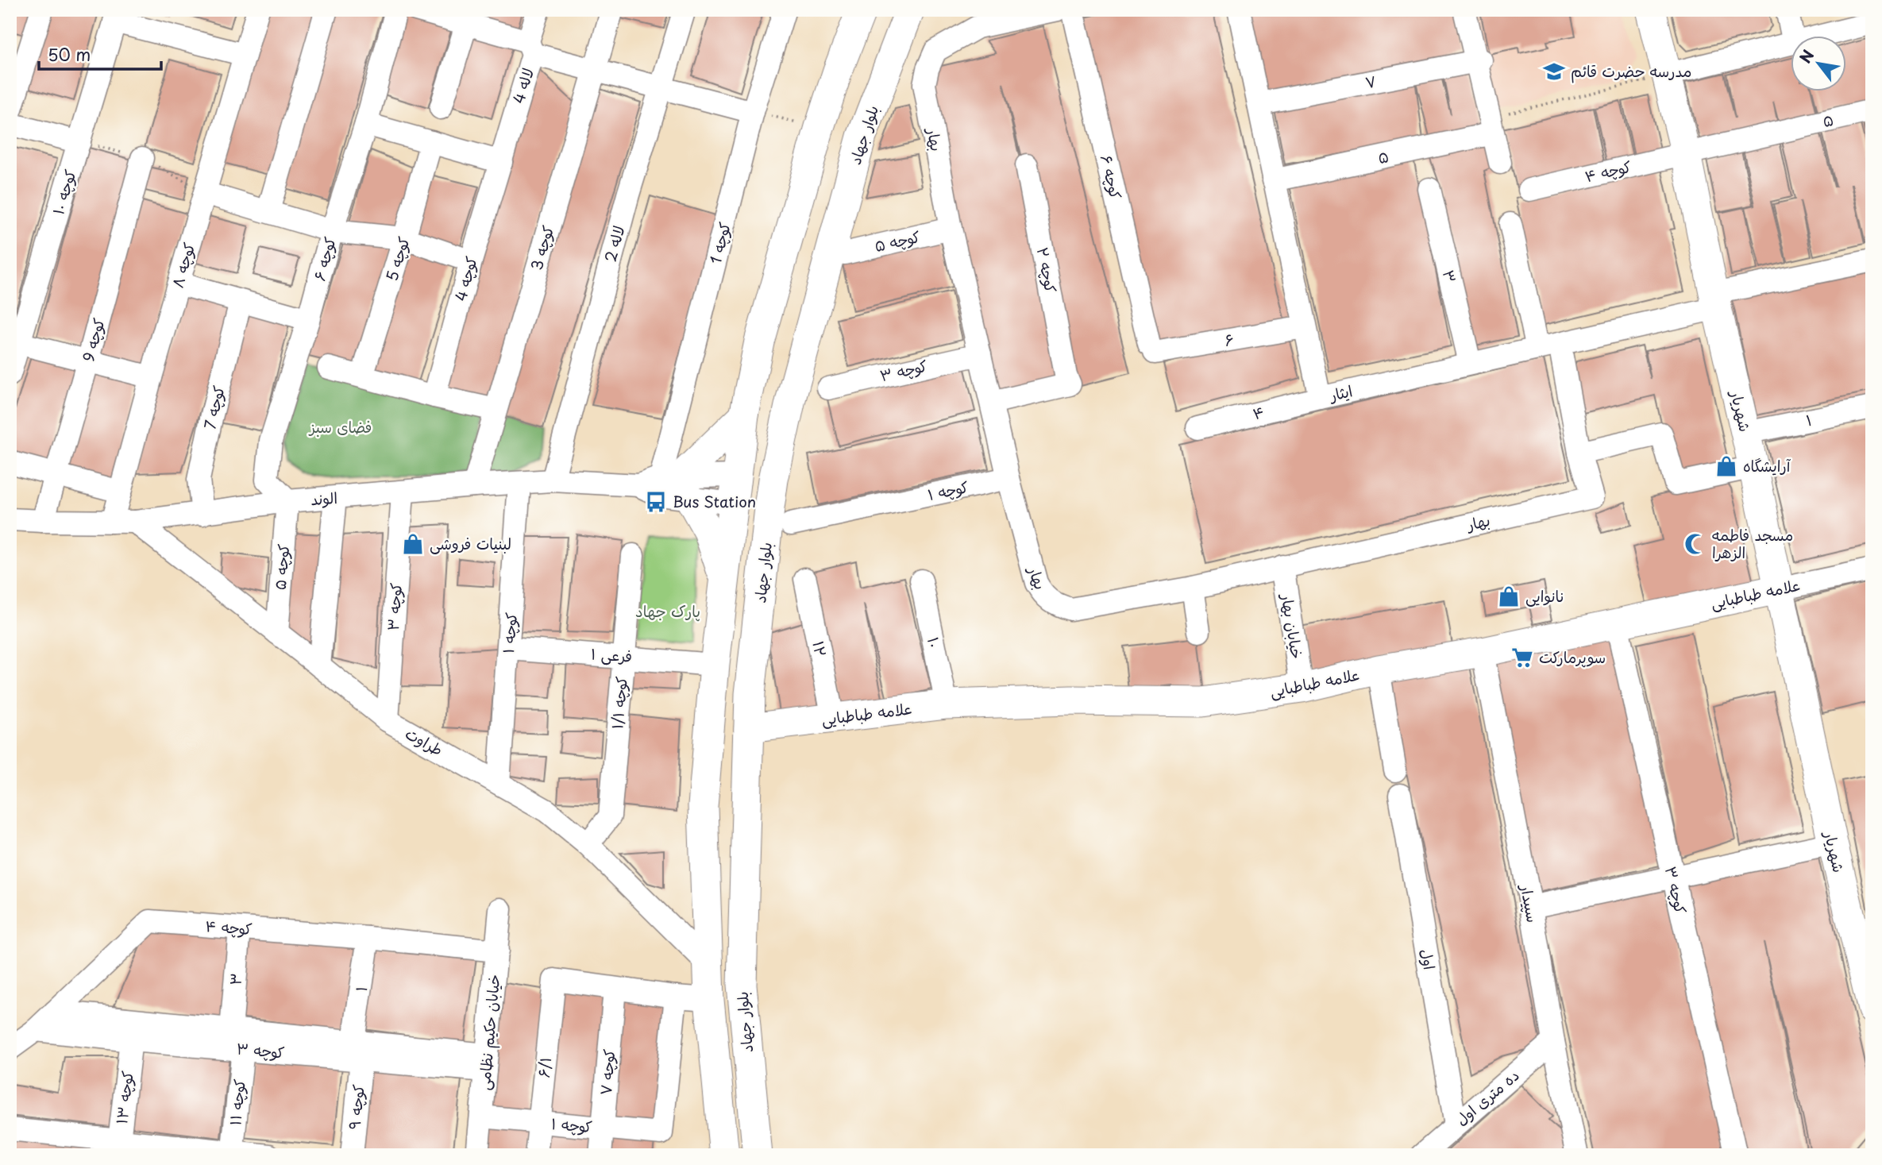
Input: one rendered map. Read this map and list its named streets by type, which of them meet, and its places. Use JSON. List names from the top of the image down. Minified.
{"streets":{"main road":["بلوار جهاد","شهریار","علامه طباطبایی"],"street":["۷","لاله 4","۵","بهار","کوچه ۴","کوچه ۶","کوچه ۱۰","کوچه ۵","کوچه 1","لاله 2","کوچه 3","کوچه 5","کوچه ۸","کوچه ۲","۳","کوچه 4","کوچه 9","۶","کوچه ۳","ایثار","کوچه 7","۴","۱","کوچه ۱","الوند","خیابان بهار","۱۰","۱۲","فرعی ۱","کوچه ۱/۱","طراوت","سپیدار","اول","خیابان حکیم نظامی","۶/۱","کوچه ۷","کوچه ۱۳","ده متری اول","کوچه ۱۱","کوچه ۹"]},"crossings":[["۷","ایثار"],["لاله 4","کوچه 4"],["۵","کوچه ۴"],["۵","ایثار"],["۵","شهریار"],["بلوار جهاد","کوچه ۱"],["بلوار جهاد","علامه طباطبایی"],["بهار","کوچه ۵"],["بهار","کوچه ۲"],["بهار","کوچه ۳"],["بهار","ایثار"],["بهار","کوچه ۱"],["بهار","خیابان بهار"],["کوچه ۴","۳"],["کوچه ۴","کوچه ۳"],["کوچه ۴","شهریار"],["کوچه ۴","۱"],["کوچه ۴","خیابان حکیم نظامی"],["کوچه ۶","کوچه ۵"],["کوچه ۶","۶"],["کوچه ۶","الوند"],["کوچه ۵","الوند"],["کوچه ۵","طراوت"],["کوچه 1","الوند"],["لاله 2","الوند"],["کوچه 3","الوند"],["کوچه ۸","الوند"],["۳","کوچه ۳"],["۳","ایثار"],["کوچه 9","الوند"],["۶","ایثار"],["کوچه ۳","۱"],["کوچه ۳","الوند"],["کوچه ۳","علامه طباطبایی"],["کوچه ۳","طراوت"],["کوچه ۳","خیابان حکیم نظامی"],["کوچه ۳","کوچه ۱۳"],["کوچه ۳","کوچه ۱۱"],["کوچه ۳","کوچه ۹"],["ایثار","شهریار"],["ایثار","۴"],["کوچه 7","الوند"],["شهریار","۱"],["شهریار","علامه طباطبایی"],["۱","کوچه ۹"],["کوچه ۱","الوند"],["کوچه ۱","فرعی ۱"],["کوچه ۱","طراوت"],["کوچه ۱","خیابان حکیم نظامی"],["کوچه ۱","۶/۱"],["کوچه ۱","کوچه ۷"],["الوند","طراوت"],["علامه طباطبایی","خیابان بهار"],["علامه طباطبایی","۱۰"],["علامه طباطبایی","۱۲"],["علامه طباطبایی","سپیدار"],["فرعی ۱","کوچه ۱/۱"],["کوچه ۱/۱","طراوت"],["سپیدار","ده متری اول"],["اول","ده متری اول"],["۶/۱","کوچه ۷"]],"parks":["فضای سبز","پارک جهاد"],"places":{"school or university":["مدرسه حضرت قائم"],"shop":["آرایشگاه","لبنیات فروشی","نانوایی"],"bus stop":["Bus Station"],"mosque":["مسجد فاطمه الزهرا"],"supermarket":["سوپرمارکت"]},"scale_bar":"50 m","north":"top left"}
